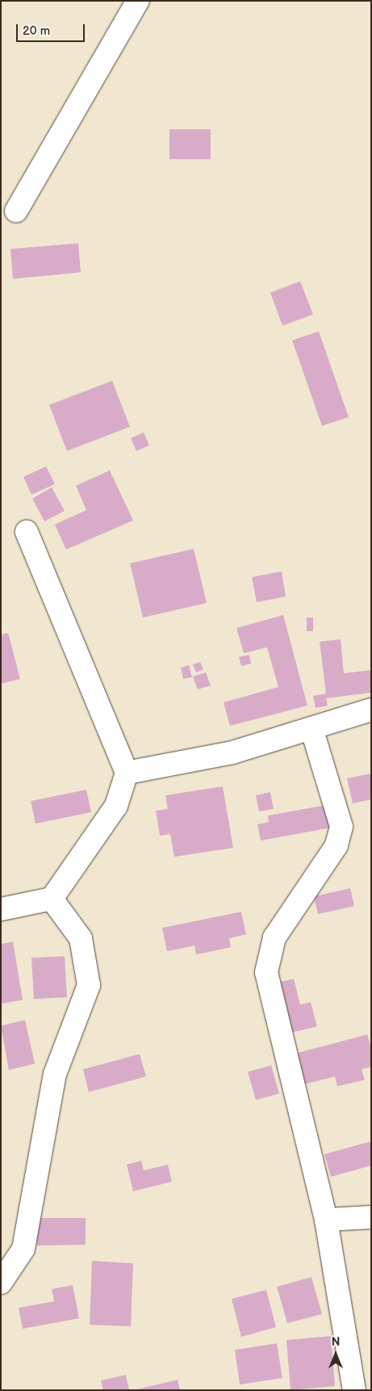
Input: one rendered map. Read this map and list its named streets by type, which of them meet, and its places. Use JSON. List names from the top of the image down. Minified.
{"scale_bar":"20 m","north":"top"}
